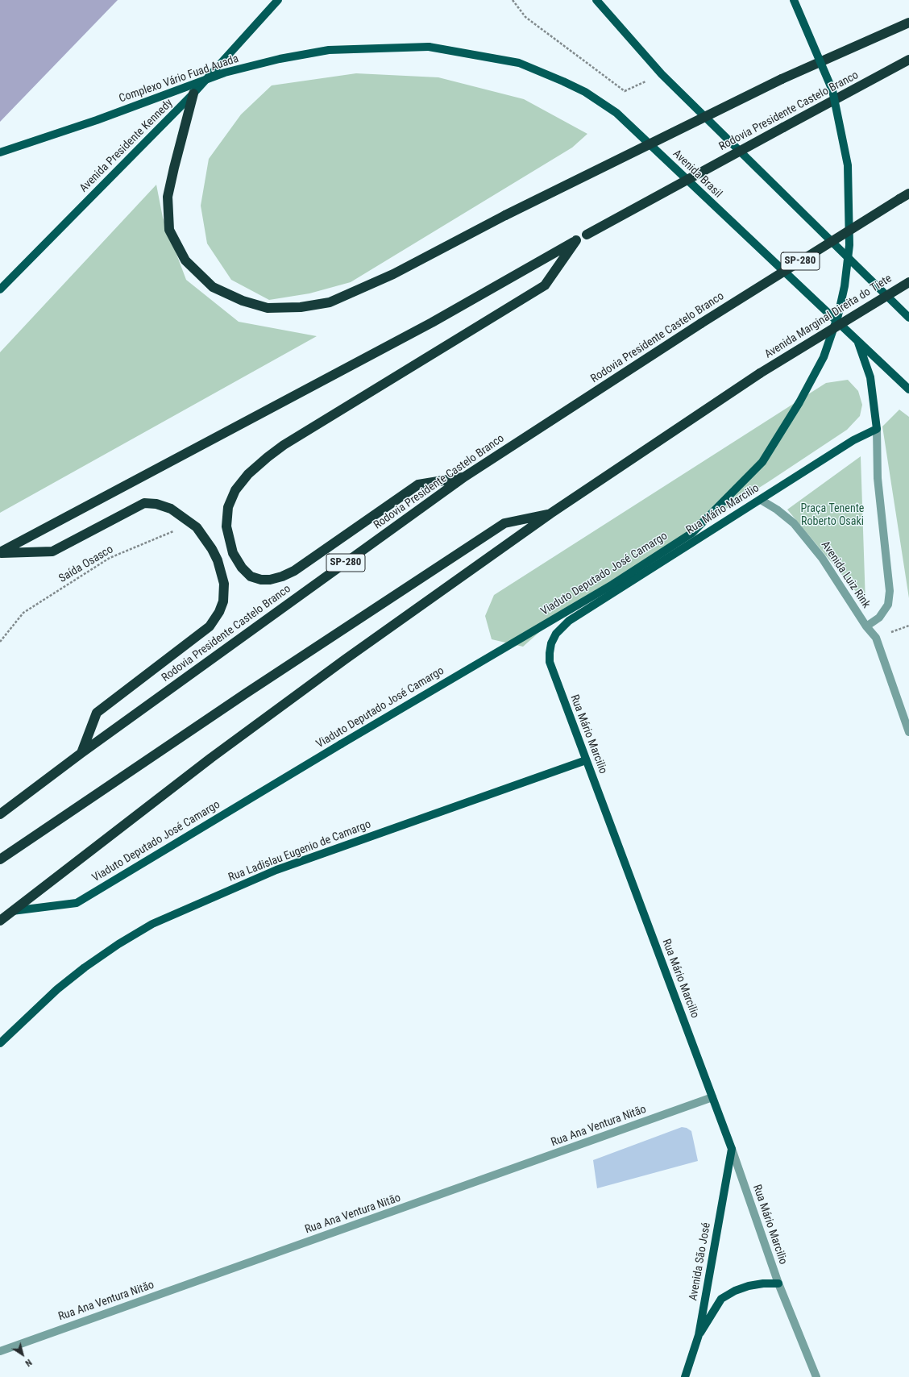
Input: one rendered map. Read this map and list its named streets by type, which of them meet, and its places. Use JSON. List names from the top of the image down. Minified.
{"streets":{"highway":["Rodovia Presidente Castelo Branco","SP-280","Avenida Marginal Direita do Tiete"],"main road":["Complexo Vário Fuad Auada","Avenida Presidente Kennedy","Avenida Brasil","Rua Mário Marcilio","Viaduto Deputado José Camargo","Rua Ladislau Eugenio de Camargo","Avenida São José"],"street":["Avenida Luiz Rink","Rua Ana Ventura Nitão"],"path":["Saída Osasco"]},"crossings":[["Complexo Vário Fuad Auada","Avenida Brasil"],["Avenida Marginal Direita do Tiete","Viaduto Deputado José Camargo"],["Rua Mário Marcilio","Avenida Luiz Rink"],["Rua Mário Marcilio","Rua Ladislau Eugenio de Camargo"],["Rua Mário Marcilio","Rua Ana Ventura Nitão"],["Rua Mário Marcilio","Avenida São José"]],"parks":["Praça Tenente Roberto Osaki"],"north":"bottom right"}
